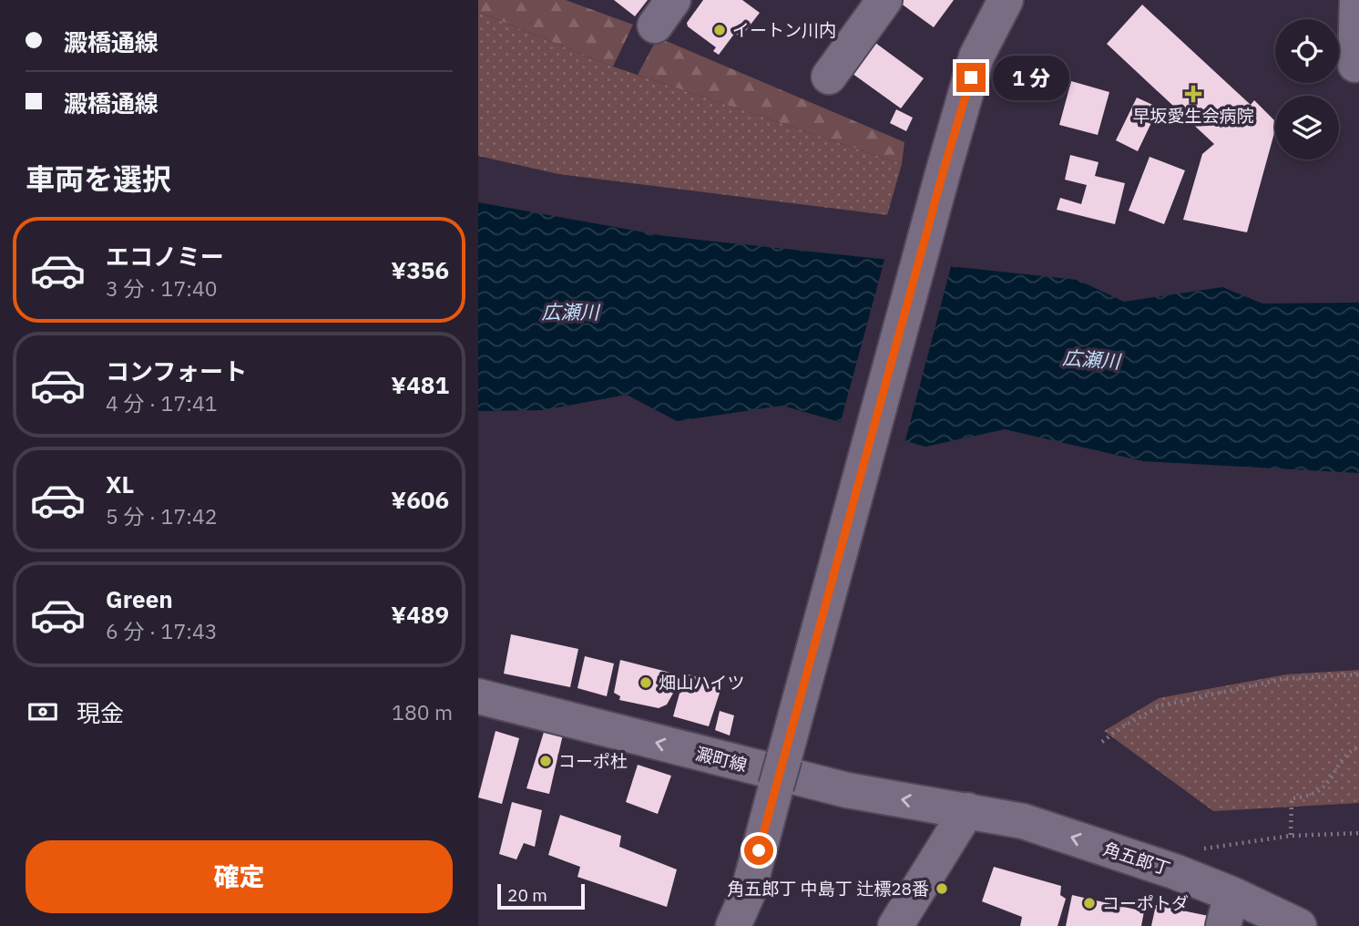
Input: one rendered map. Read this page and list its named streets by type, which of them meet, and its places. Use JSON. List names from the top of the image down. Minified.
{"streets":{"street":["澱町線","角五郎丁"]},"crossings":[["澱町線","角五郎丁"]],"one_way":["澱町線","角五郎丁"],"water":["広瀬川"],"places":{"other":["イートン川内","畑山ハイツ","コーポ杜","角五郎丁 中島丁 辻標28番","コーポトダ"],"health":["早坂愛生会病院"]},"scale_bar":"20 m","page":{"banner":["澱橋通線","澱橋通線"],"bubble":"1 分","heading":"車両を選択","list":[{"name":"エコノミー","note":"3 分 · 17:40","value":"¥356"},{"name":"コンフォート","note":"4 分 · 17:41","value":"¥481"},{"name":"XL","note":"5 分 · 17:42","value":"¥606"},{"name":"Green","note":"6 分 · 17:43","value":"¥489"}],"pay":["現金","180 m"],"buttons":"確定","scale":"20 m"}}
